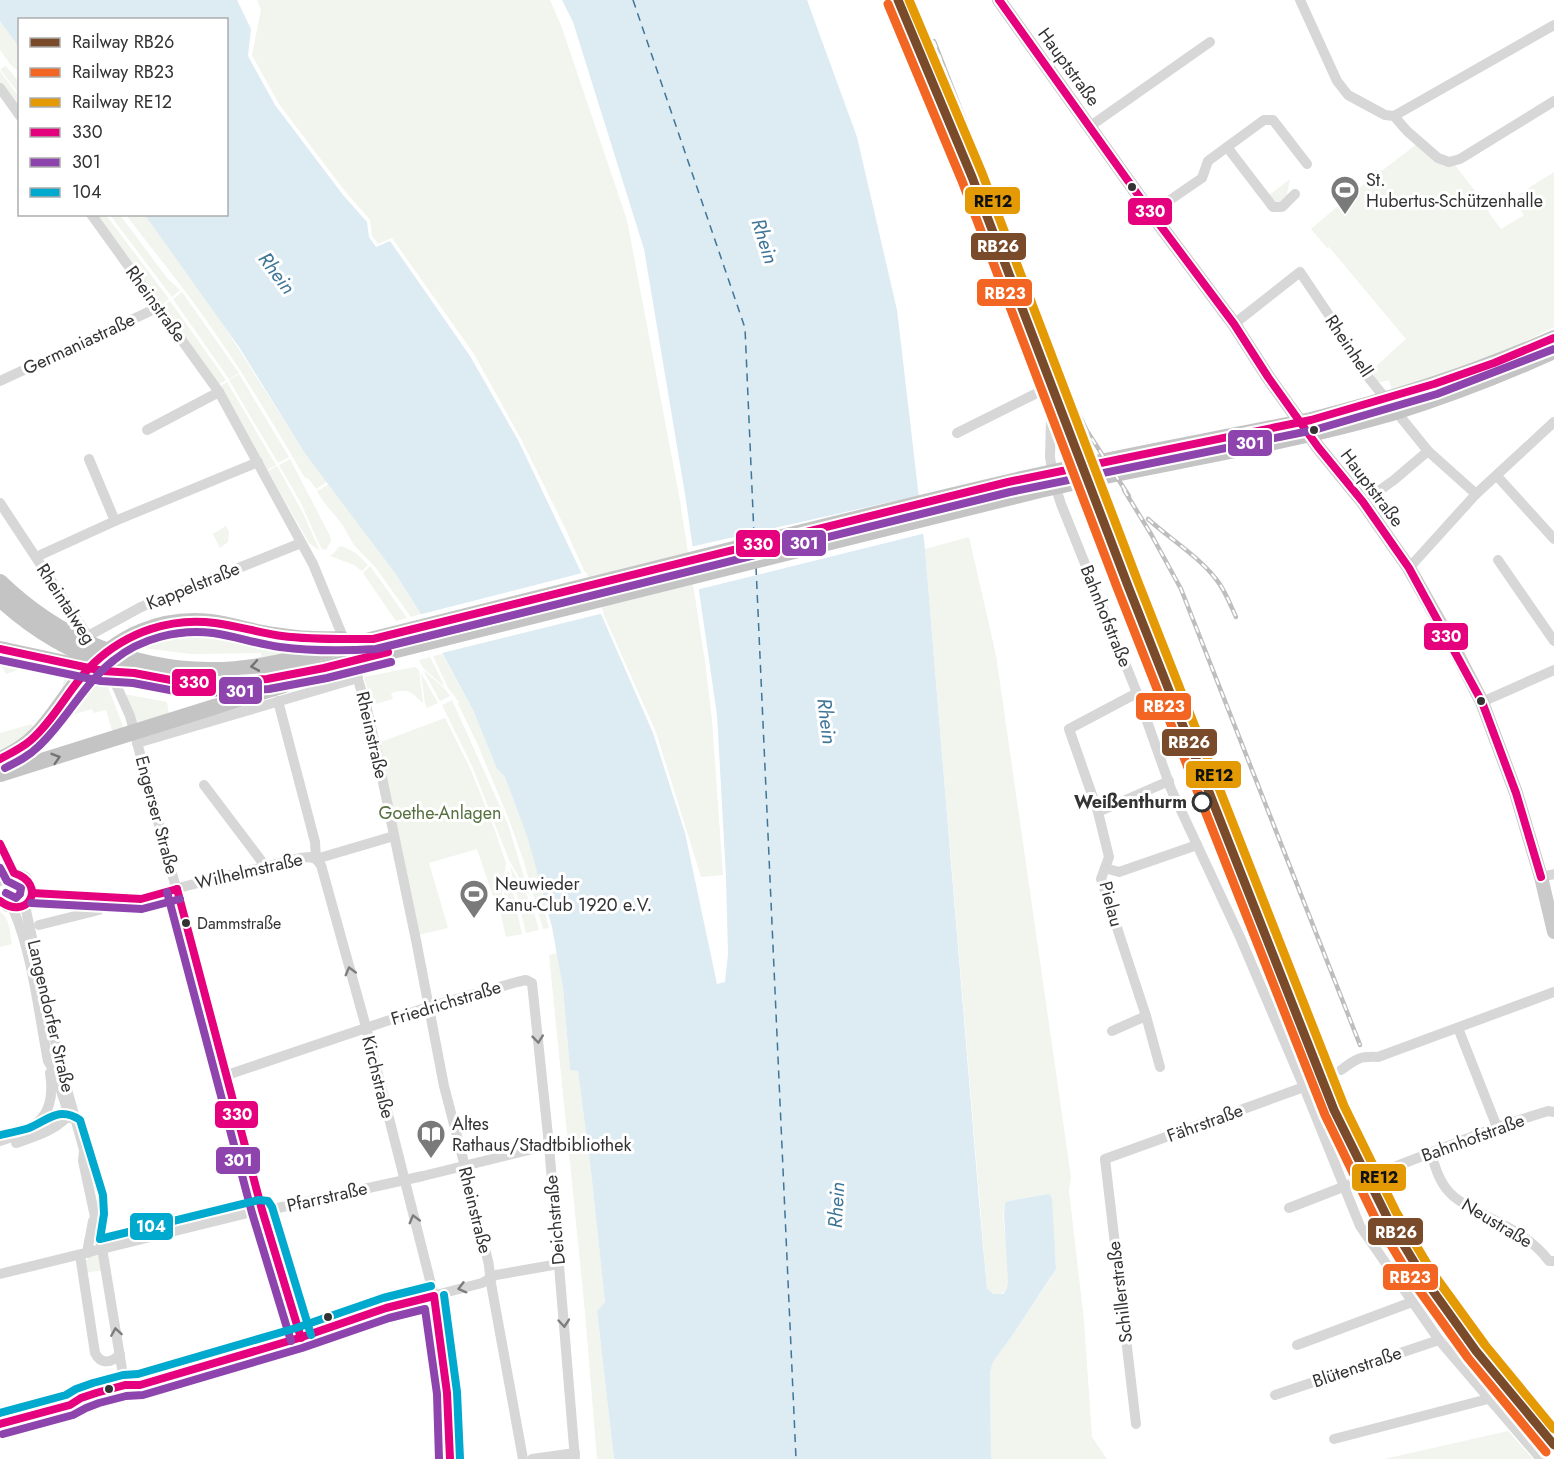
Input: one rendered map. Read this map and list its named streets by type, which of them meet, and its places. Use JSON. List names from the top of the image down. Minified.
{"streets":{"main road":["Hauptstraße"],"street":["Rheinstraße","Germaniastraße","Rheinhell","Kappelstraße","Rheintalweg","Bahnhofstraße","Engerser Straße","Wilhelmstraße","Pielau","Friedrichstraße","Langendorfer Straße","Kirchstraße","Fährstraße","Pfarrstraße","Deichstraße","Neustraße","Schillerstraße","Blütenstraße"]},"crossings":[["Hauptstraße","Rheinhell"],["Rheinstraße","Germaniastraße"],["Rheinstraße","Kappelstraße"],["Rheinstraße","Wilhelmstraße"],["Rheinstraße","Friedrichstraße"],["Rheinstraße","Pfarrstraße"],["Kappelstraße","Rheintalweg"],["Rheintalweg","Engerser Straße"],["Bahnhofstraße","Pielau"],["Bahnhofstraße","Fährstraße"],["Bahnhofstraße","Neustraße"],["Engerser Straße","Wilhelmstraße"],["Engerser Straße","Friedrichstraße"],["Engerser Straße","Pfarrstraße"],["Wilhelmstraße","Kirchstraße"],["Friedrichstraße","Kirchstraße"],["Friedrichstraße","Deichstraße"],["Langendorfer Straße","Pfarrstraße"],["Kirchstraße","Pfarrstraße"],["Fährstraße","Schillerstraße"],["Pfarrstraße","Deichstraße"]],"one_way":["Kirchstraße","Deichstraße"],"water":["Rhein"],"parks":["Goethe-Anlagen"],"places":{"sports":["St. Hubertus-Schützenhalle","Neuwieder Kanu-Club 1920 e.V."],"other":["Weißenthurm","Dammstraße"],"library":["Altes Rathaus/Stadtbibliothek"]},"lines":["rail line RB26","rail line RE12","transit line 330","rail line RB23","transit line 301","transit line 104"],"legend":["Railway RB26","Railway RB23","Railway RE12","330","301","104"]}
